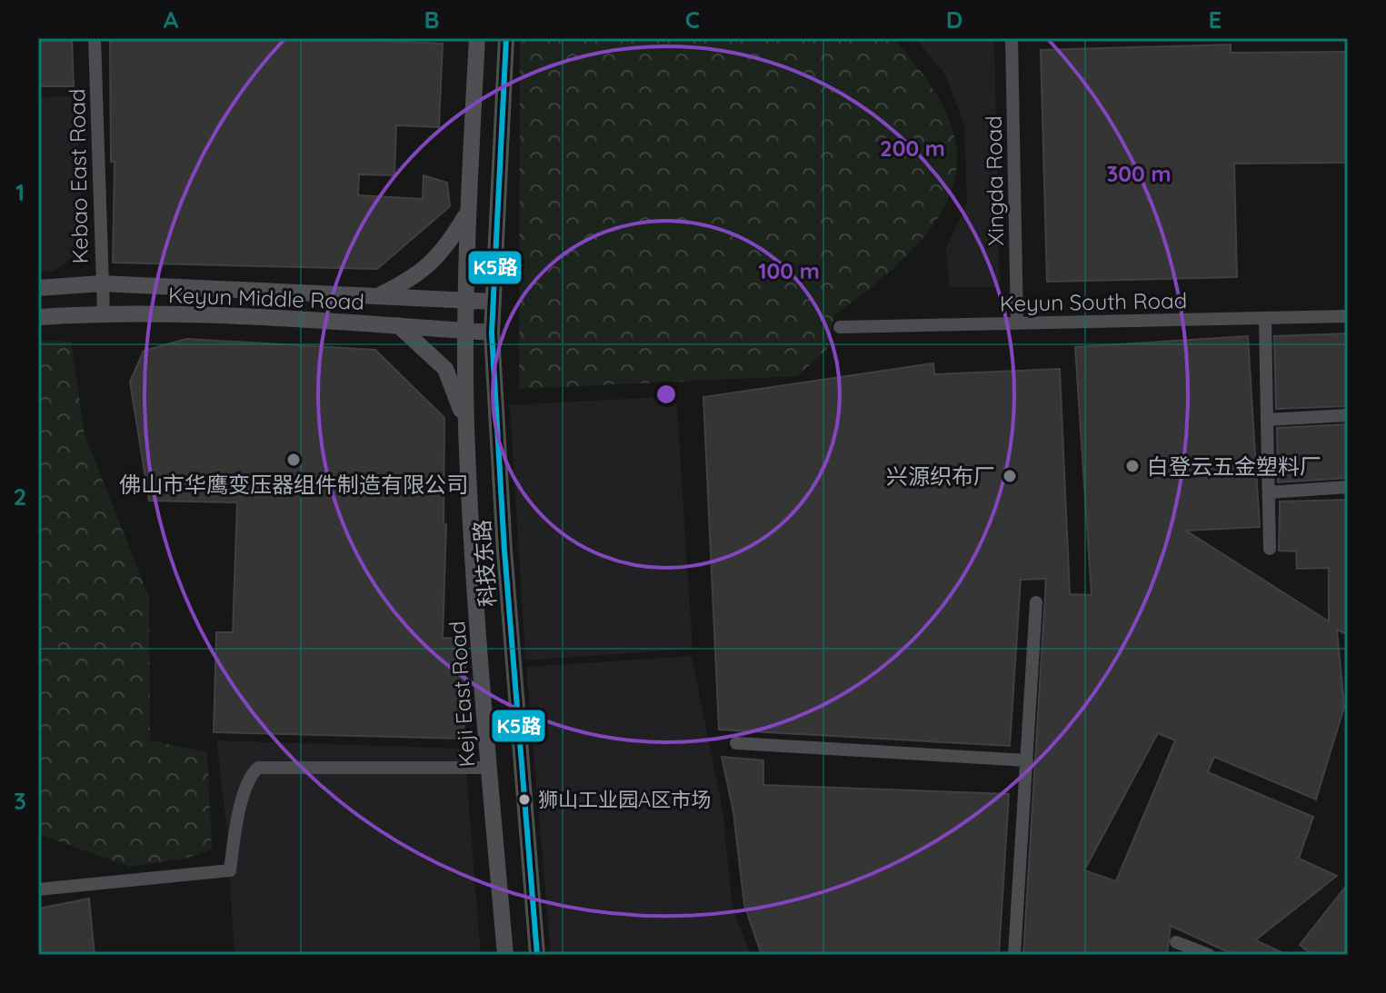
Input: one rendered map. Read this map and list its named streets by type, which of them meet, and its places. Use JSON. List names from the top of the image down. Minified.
{"streets":{"main road":["Keyun Middle Road","科技东路","Keji East Road"],"street":["Kebao East Road","Xingda Road","Keyun South Road"]},"crossings":[["Kebao East Road","Keyun Middle Road"],["Xingda Road","Keyun South Road"],["Keyun Middle Road","科技东路"]],"places":["佛山市华鹰变压器组件制造有限公司","白登云五金塑料厂","兴源织布厂","狮山工业园A区市场"],"lines":["transit line K5路"],"grid":{"columns":["A","B","C","D","E"],"rows":["1","2","3"]},"rings":["200 m","300 m","100 m"]}
